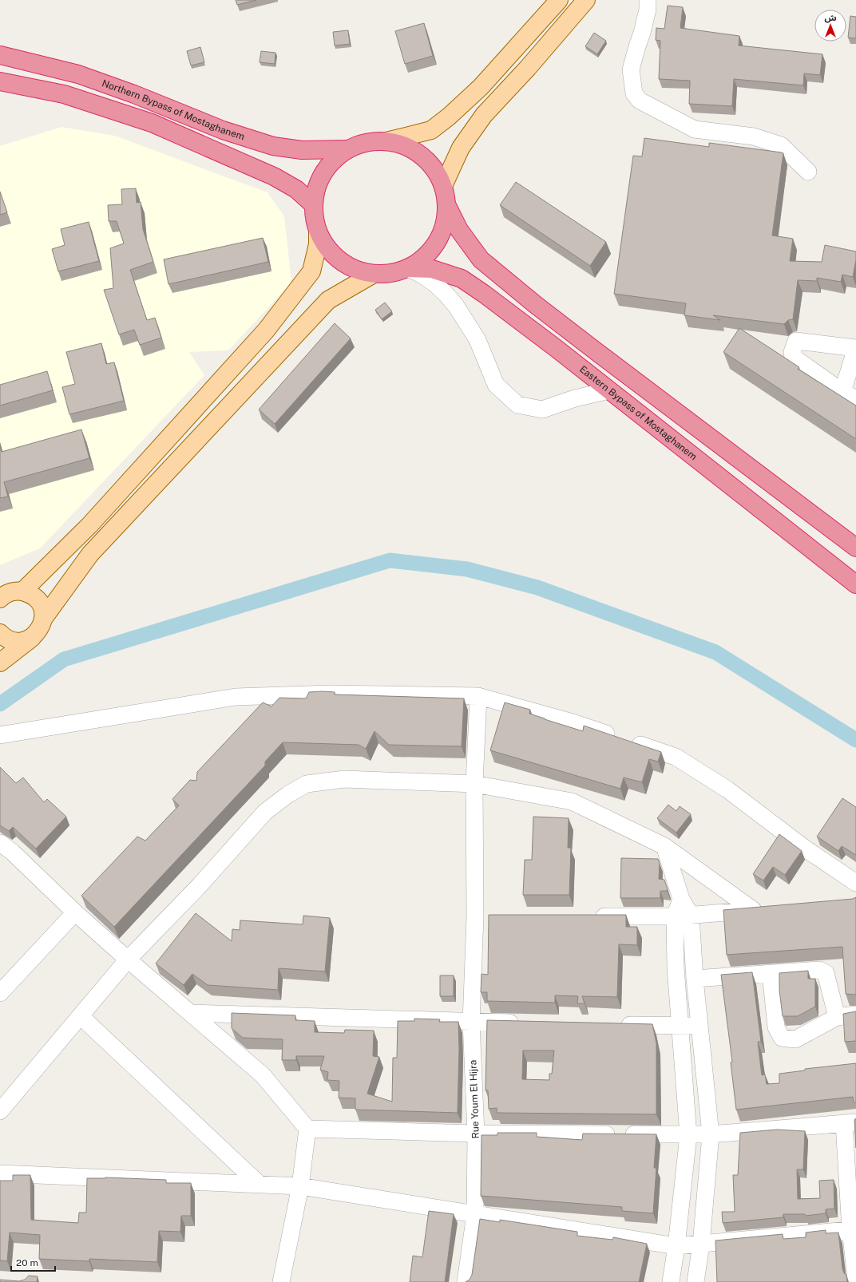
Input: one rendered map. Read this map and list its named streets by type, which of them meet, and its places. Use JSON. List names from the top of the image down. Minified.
{"streets":{"highway":["Northern Bypass of Mostaghanem","Eastern Bypass of Mostaghanem"],"street":["Rue Youm El Hijra"]},"scale_bar":"20 m","north":"top"}
